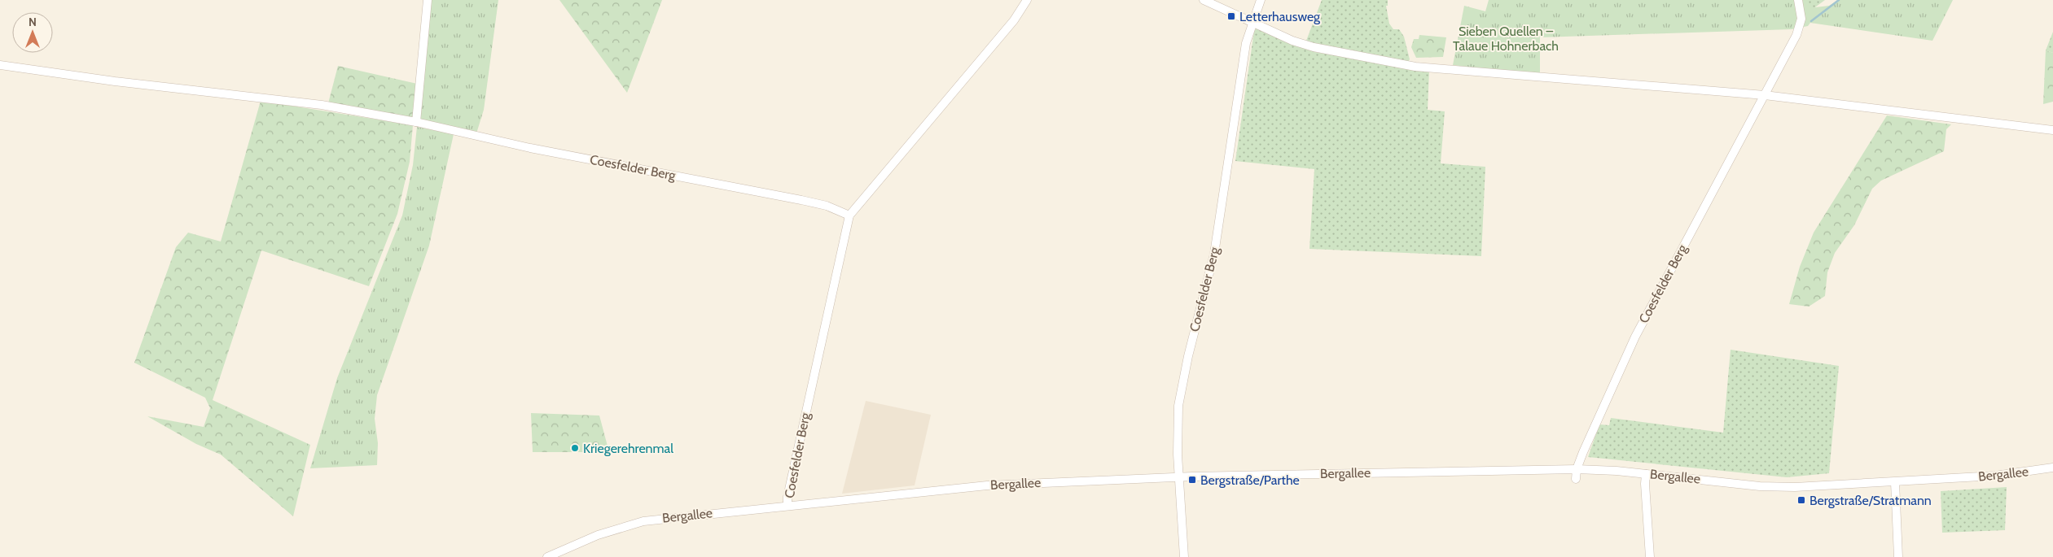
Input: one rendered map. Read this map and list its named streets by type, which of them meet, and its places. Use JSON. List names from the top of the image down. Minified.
{"streets":{"street":["Coesfelder Berg","Bergallee"]},"crossings":[["Coesfelder Berg","Bergallee"]],"parks":["Sieben Quellen – Talaue Hohnerbach"],"places":{"transit":["Letterhausweg","Bergstraße/Parthe","Bergstraße/Stratmann"],"other":["Kriegerehrenmal"]},"north":"top"}
